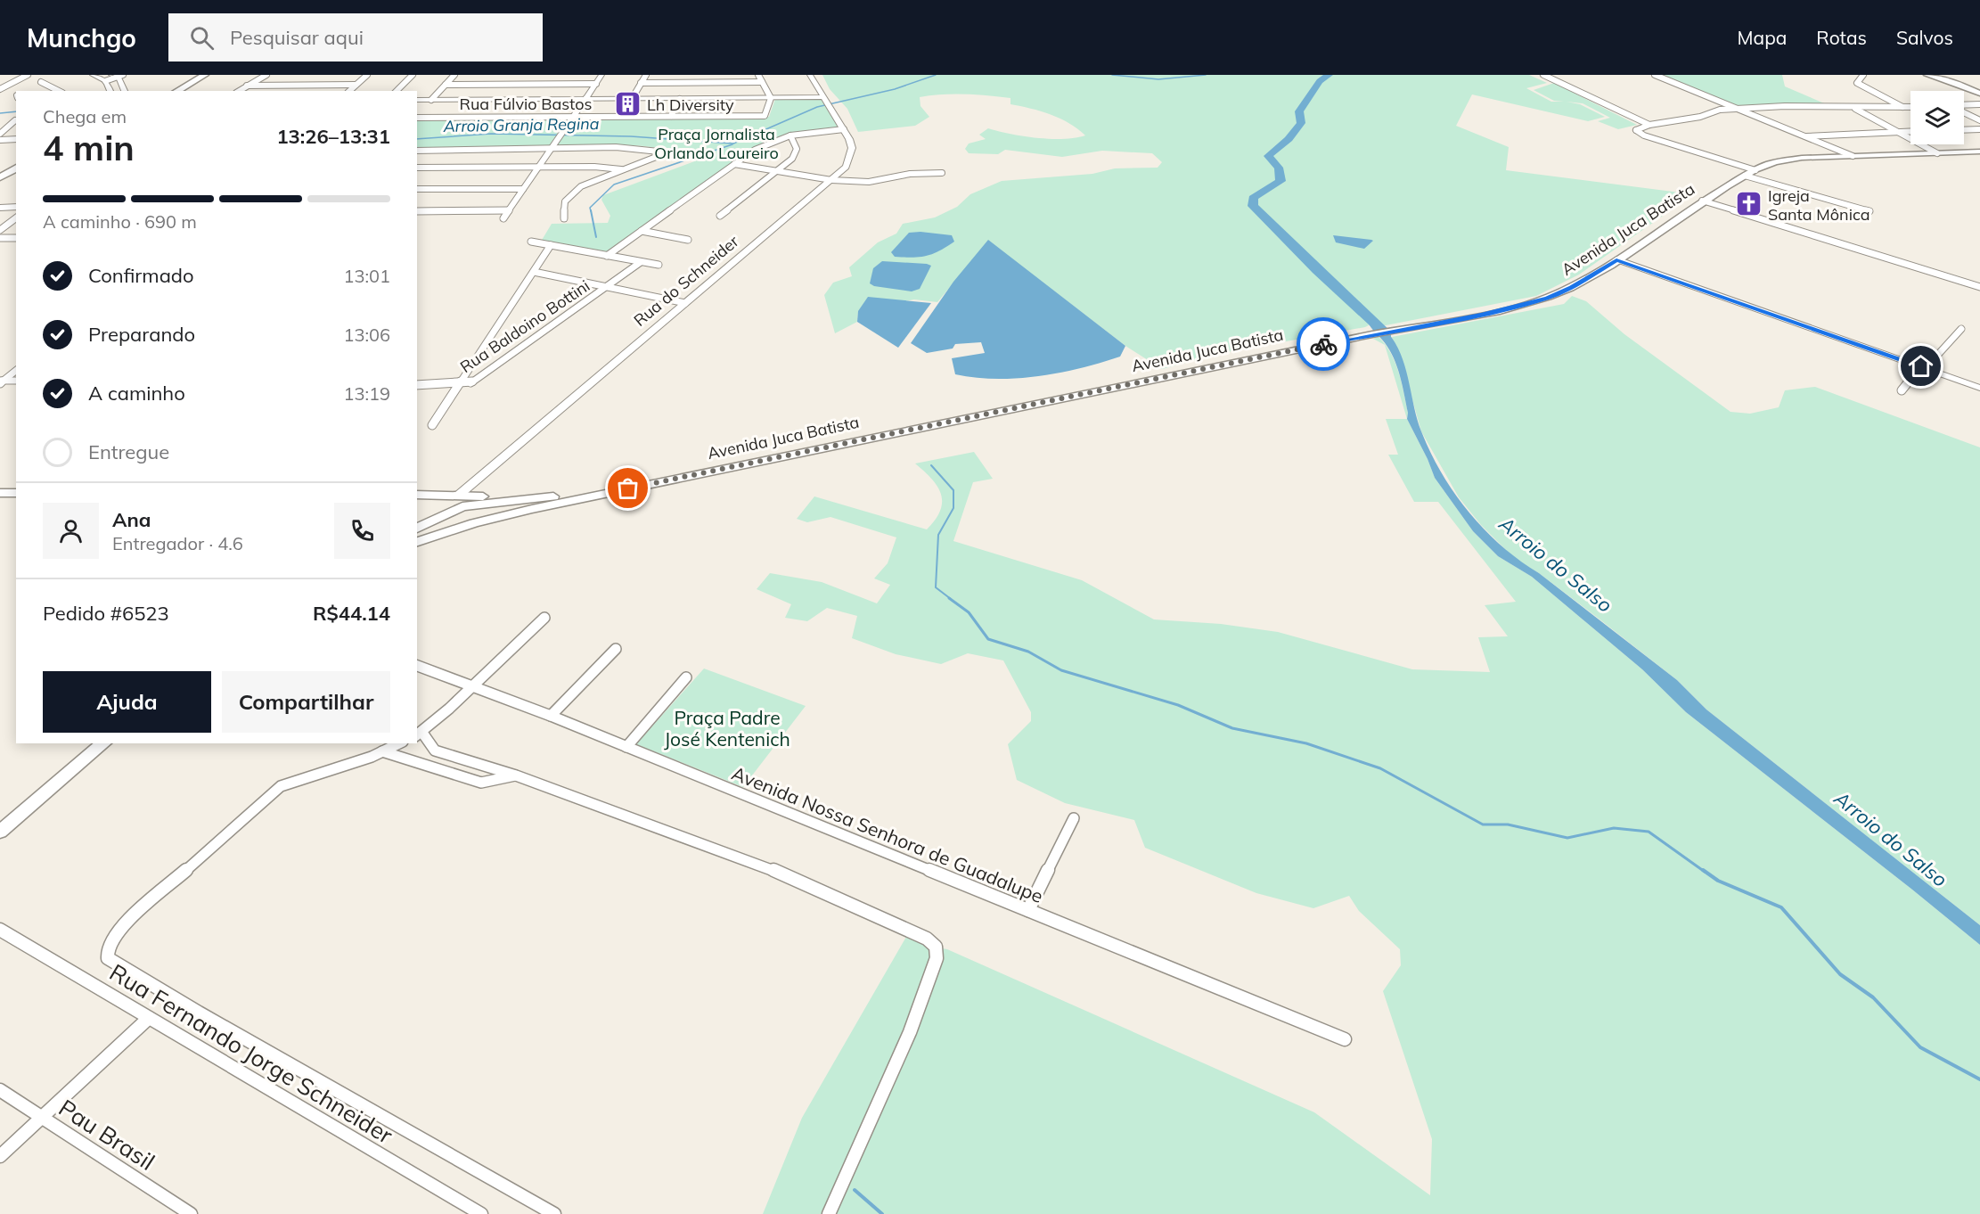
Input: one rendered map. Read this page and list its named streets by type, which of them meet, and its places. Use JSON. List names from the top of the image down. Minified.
{"streets":{"main road":["Avenida Juca Batista"],"street":["Rua Fúlvio Bastos","Rua do Schneider","Rua Baldoino Bottini","Avenida Nossa Senhora de Guadalupe","Rua Fernando Jorge Schneider","Pau Brasil"]},"crossings":[["Avenida Juca Batista","Rua do Schneider"]],"water":["Arroio Granja Regina","Arroio do Salso"],"parks":["Praça Jornalista Orlando Loureiro","Praça Padre José Kentenich"],"places":{"building":["Lh Diversity"],"church":["Igreja Santa Mônica"]},"page":{"header":"Munchgo","search":"Pesquisar aqui","nav":["Mapa","Rotas","Salvos"],"heading":["4 min","Chega em","13:26–13:31"],"panel":["Ana","Entregador · 4.6","Pedido #6523","R$44.14"],"bar":"A caminho · 690 m","list":[["Confirmado","13:01"],["Preparando","13:06"],["A caminho","13:19"],"Entregue"],"buttons":["Ajuda","Compartilhar"]}}
